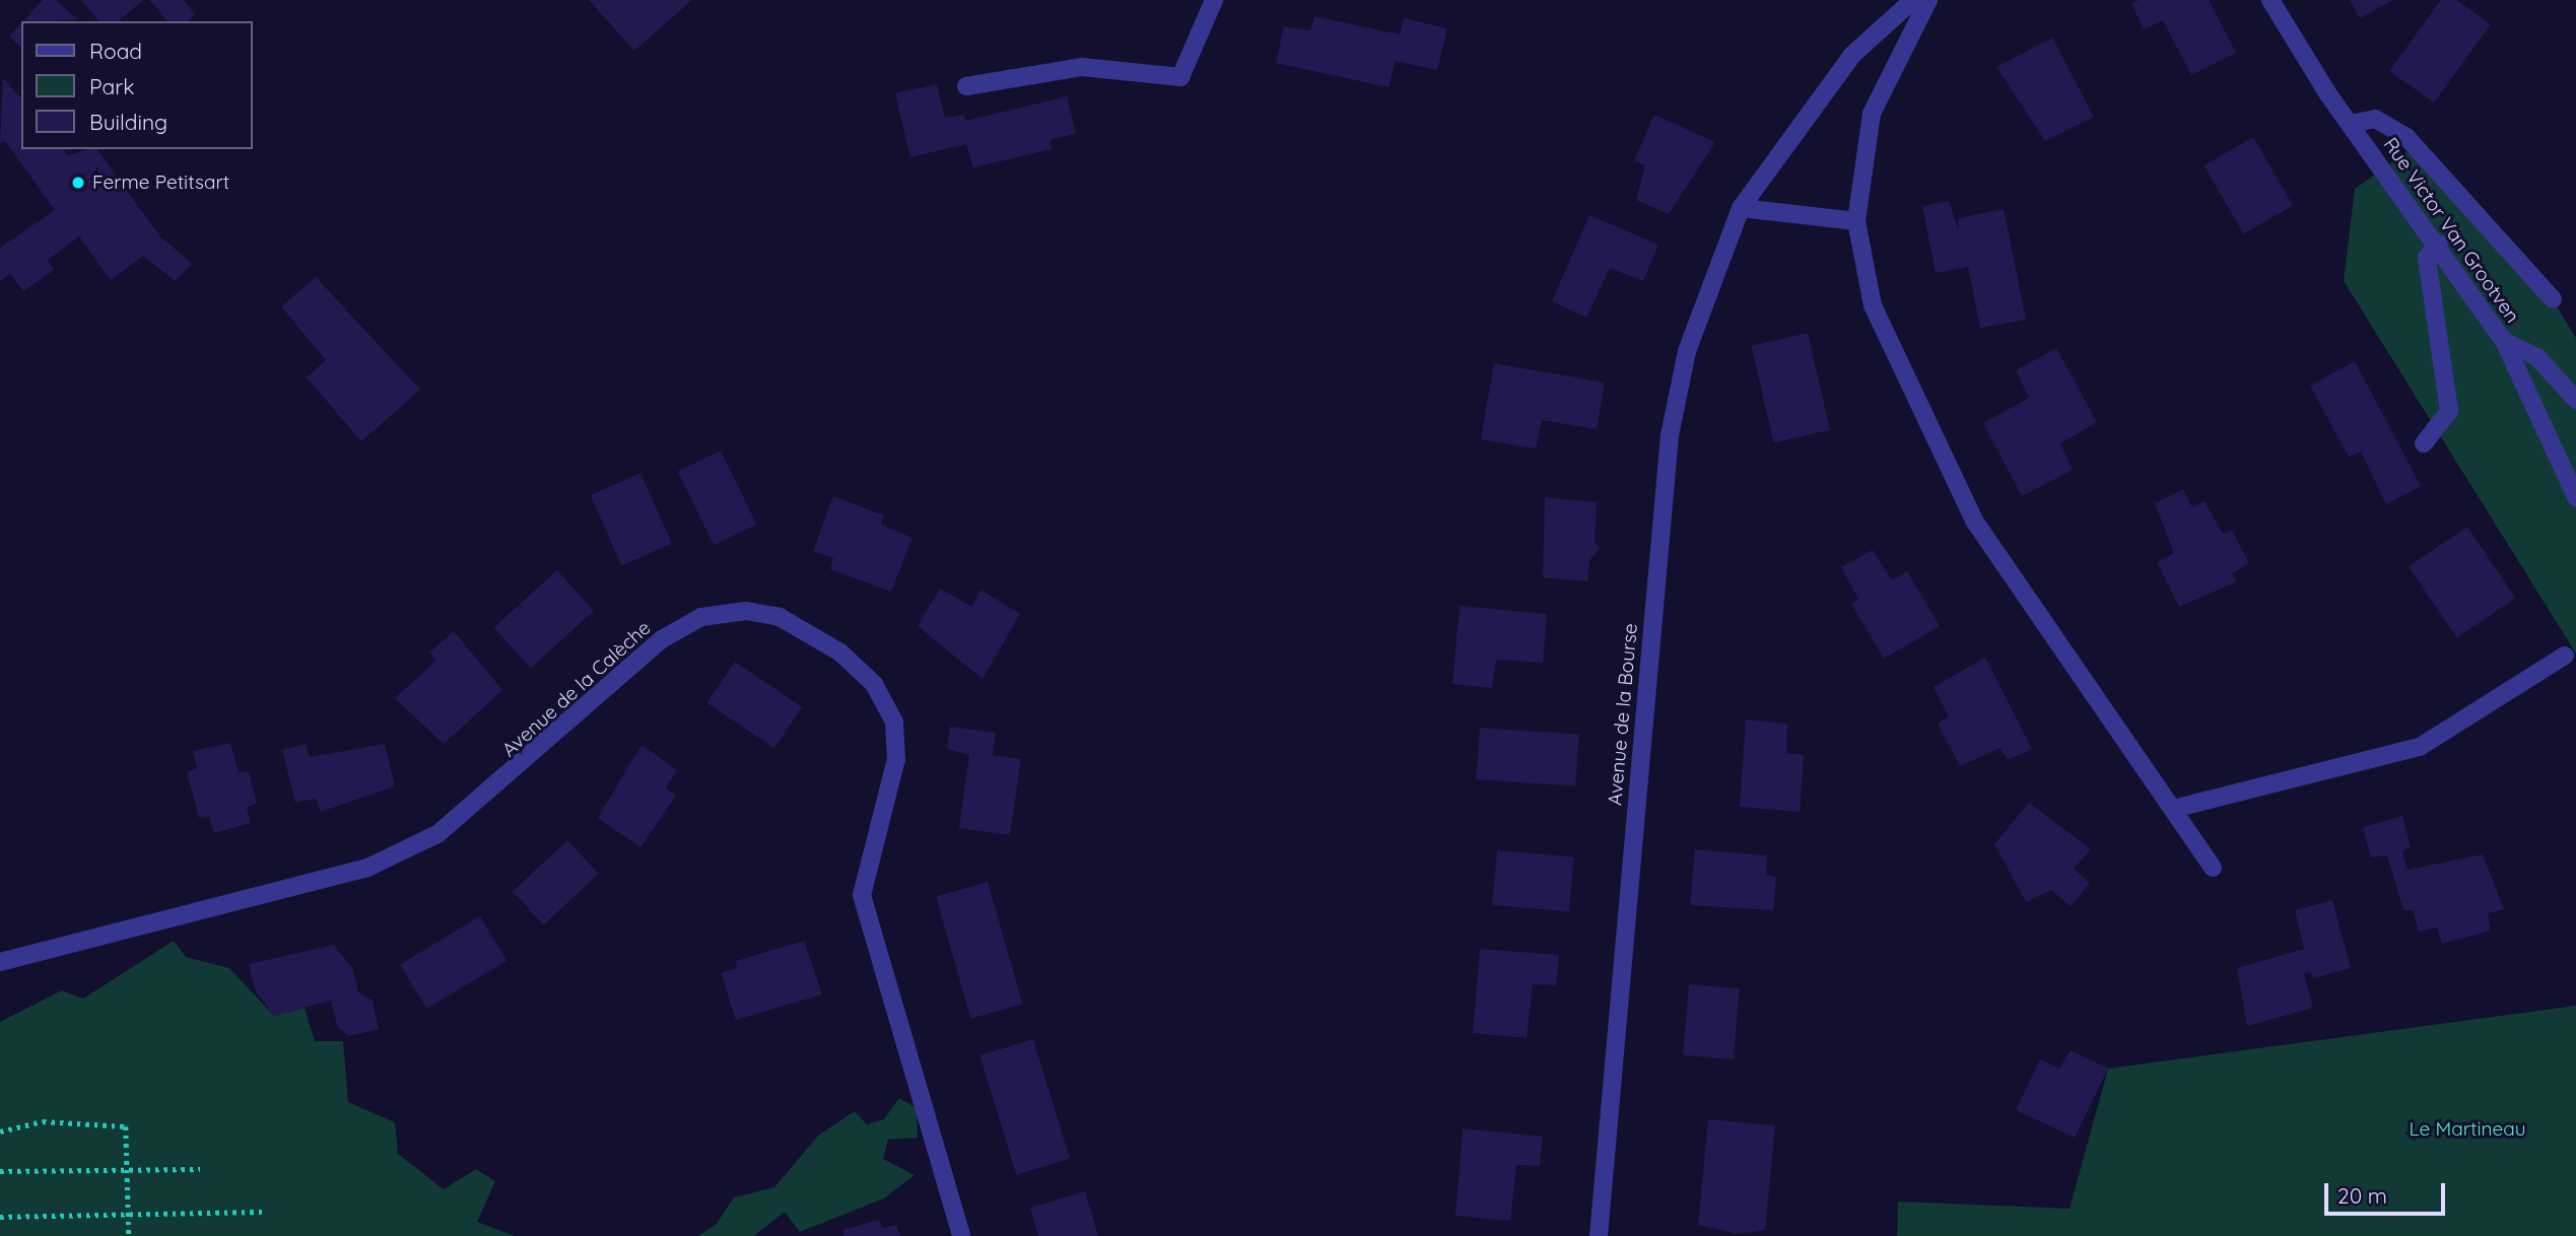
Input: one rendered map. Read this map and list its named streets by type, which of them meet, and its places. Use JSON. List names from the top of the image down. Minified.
{"streets":{"street":["Rue Victor Van Grootven","Avenue de la Calèche","Avenue de la Bourse"]},"parks":["Le Martineau"],"places":["Ferme Petitsart"],"legend":["Road","Park","Building"],"scale_bar":"20 m"}
